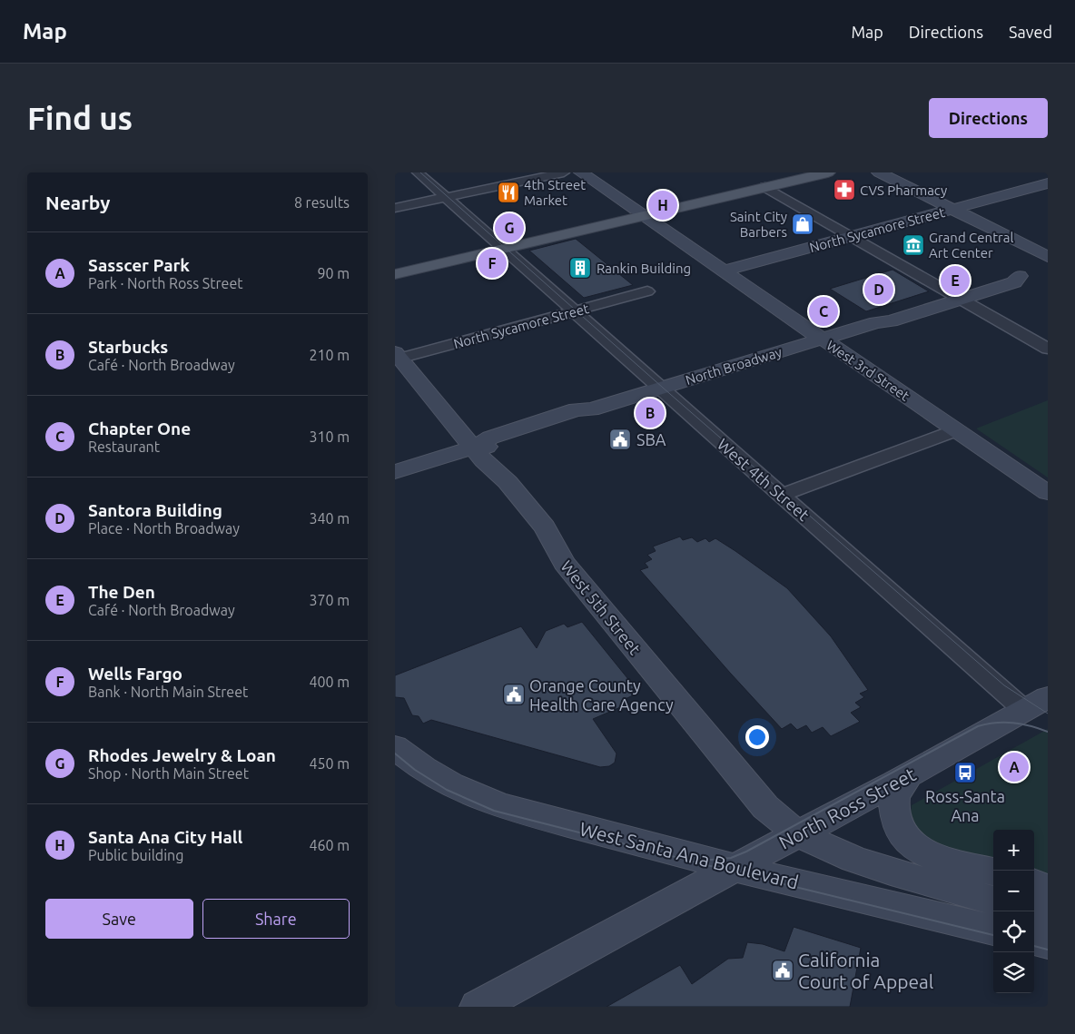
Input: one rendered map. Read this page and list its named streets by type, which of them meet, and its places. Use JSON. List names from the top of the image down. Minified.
{"streets":{"main road":["North Sycamore Street","North Broadway","West 3rd Street","West 5th Street","North Ross Street","West Santa Ana Boulevard"],"street":["West 4th Street"]},"crossings":[["North Sycamore Street","West 3rd Street"],["North Sycamore Street","West 4th Street"],["North Sycamore Street","West 5th Street"],["North Broadway","West 3rd Street"],["North Broadway","West 4th Street"],["North Broadway","West 5th Street"],["West 4th Street","North Ross Street"],["West 5th Street","North Ross Street"],["North Ross Street","West Santa Ana Boulevard"]],"places":{"pharmacy":["CVS Pharmacy"],"restaurant":["4th Street Market"],"shop":["Saint City Barbers"],"museum":["Grand Central Art Center"],"building":["Rankin Building"],"public building":["SBA","Orange County Health Care Agency","California Court of Appeal"],"bus stop":["Ross-Santa Ana"]},"page":{"header":"Map","nav":["Map","Directions","Saved"],"buttons":["Directions",["Save","Share"]],"title":"Find us","heading":["Nearby","8 results"],"pins":["H","G","F","E","D","C","B","A"],"list":[{"mark":"A","name":"Sasscer Park","note":"Park · North Ross Street","value":"90 m"},{"mark":"B","name":"Starbucks","note":"Café · North Broadway","value":"210 m"},{"mark":"C","name":"Chapter One","note":"Restaurant","value":"310 m"},{"mark":"D","name":"Santora Building","note":"Place · North Broadway","value":"340 m"},{"mark":"E","name":"The Den","note":"Café · North Broadway","value":"370 m"},{"mark":"F","name":"Wells Fargo","note":"Bank · North Main Street","value":"400 m"},{"mark":"G","name":"Rhodes Jewelry & Loan","note":"Shop · North Main Street","value":"450 m"},{"mark":"H","name":"Santa Ana City Hall","note":"Public building","value":"460 m"}],"map_buttons":["+","−"]}}
